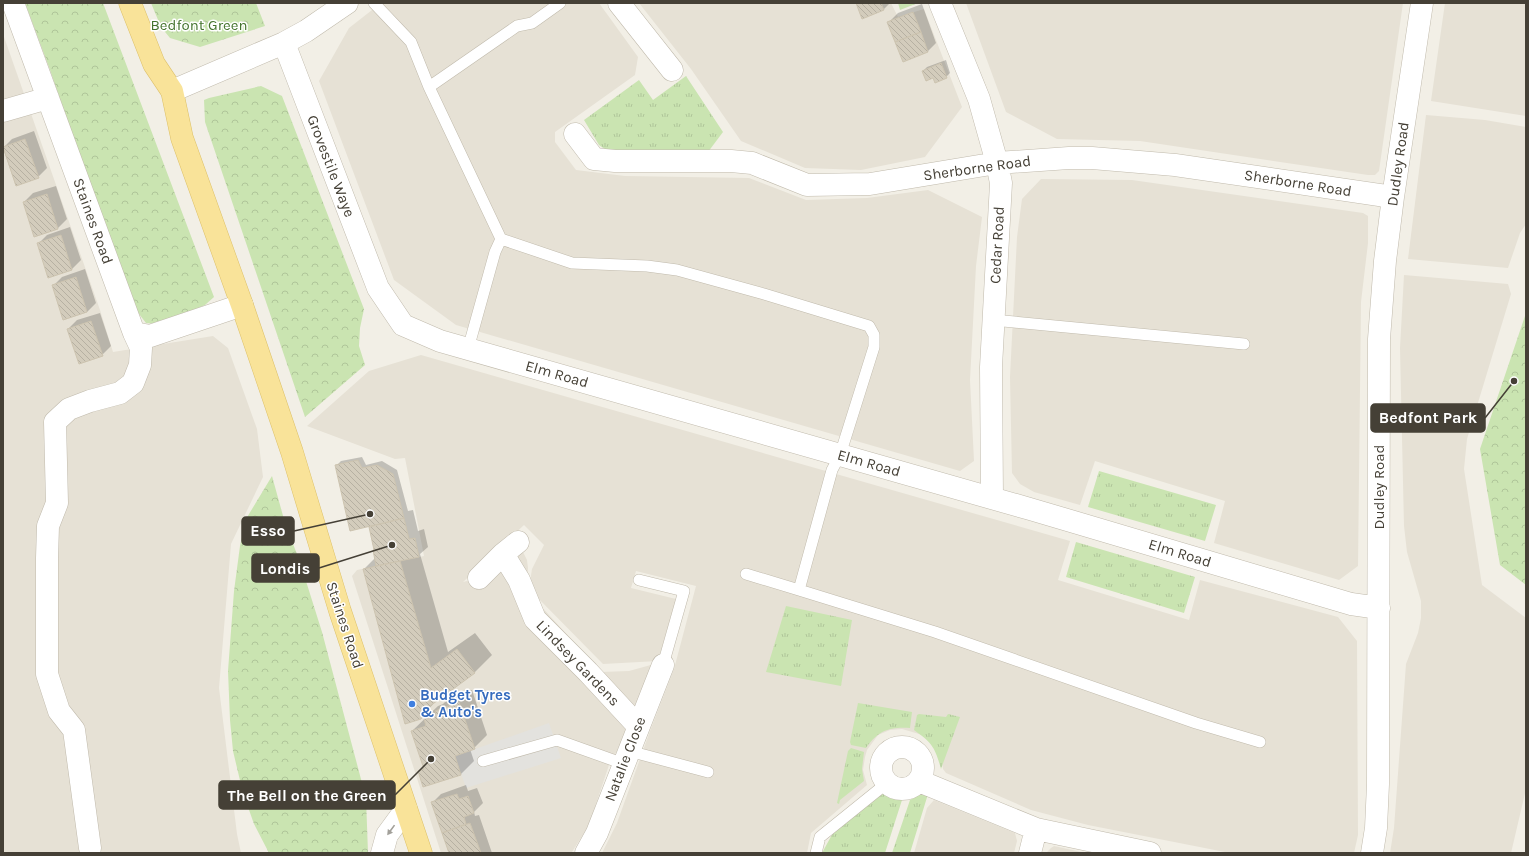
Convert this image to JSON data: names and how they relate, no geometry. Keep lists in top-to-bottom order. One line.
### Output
{"streets":{"main road":["Staines Road"],"street":["Dudley Road","Grovestile Waye","Sherborne Road","Cedar Road","Elm Road","Lindsey Gardens","Natalie Close"]},"crossings":[["Dudley Road","Sherborne Road"],["Dudley Road","Elm Road"],["Grovestile Waye","Elm Road"],["Sherborne Road","Cedar Road"],["Cedar Road","Elm Road"],["Lindsey Gardens","Natalie Close"]],"parks":["Bedfont Green"],"places":["Bedfont Park","Esso","Londis","Budget Tyres & Auto's","The Bell on the Green"]}
